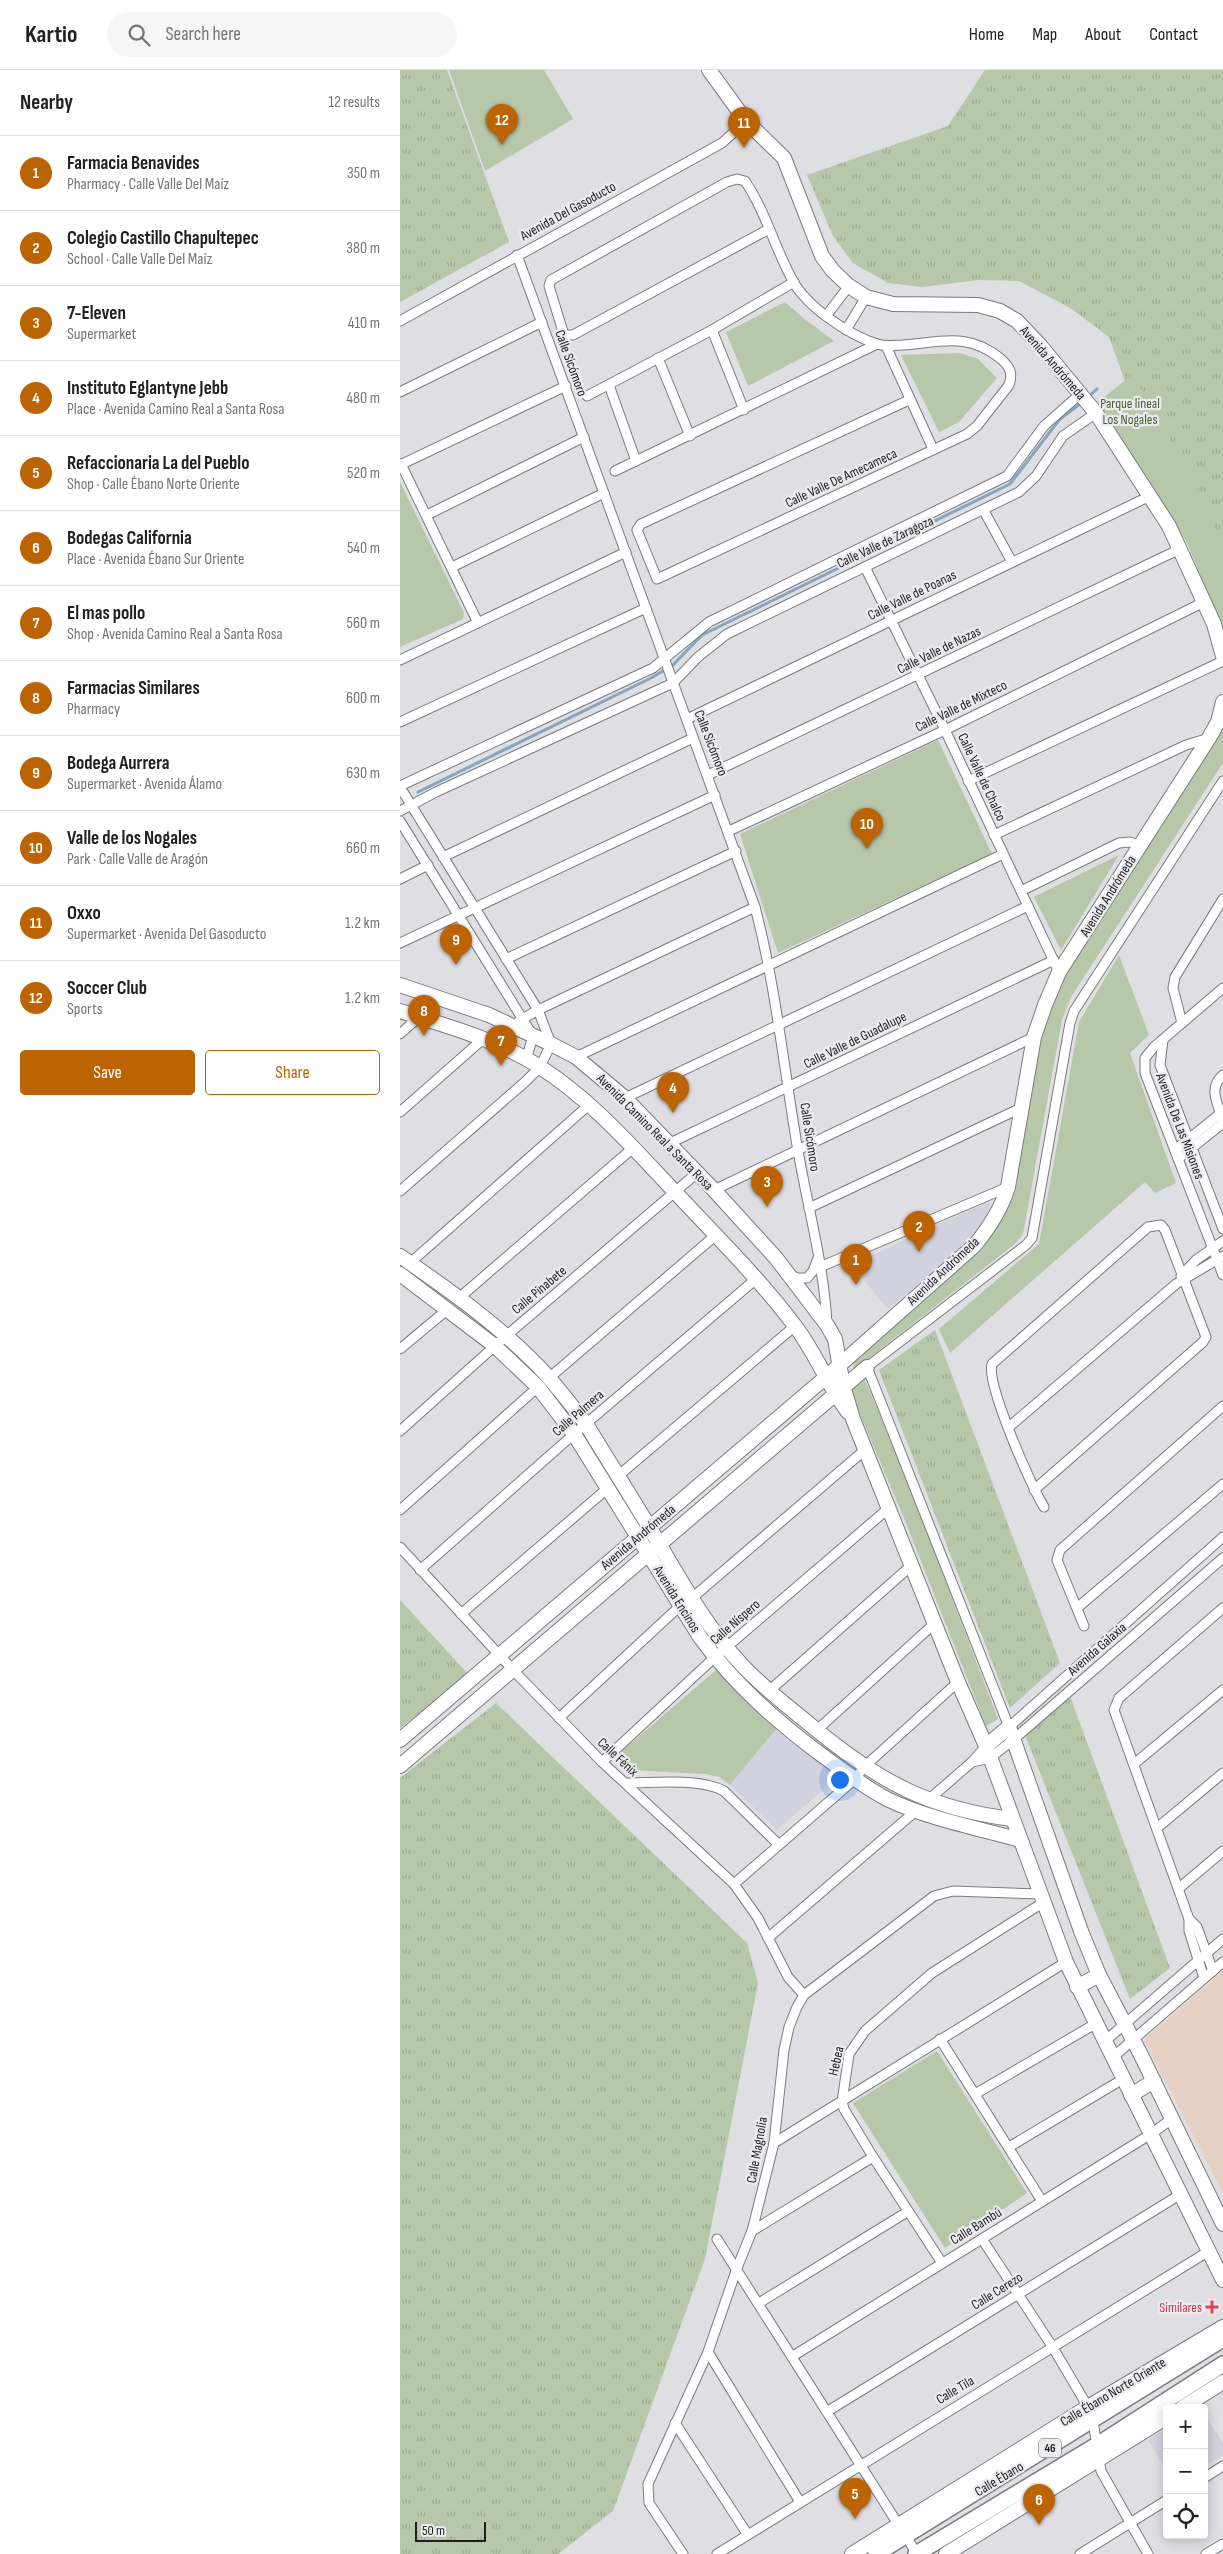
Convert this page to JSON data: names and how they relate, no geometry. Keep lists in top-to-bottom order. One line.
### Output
{"streets":{"main road":["46","Calle Ébano"],"street":["Avenida Del Gasoducto","Calle Sicómoro","Avenida Andrómeda","Calle Valle De Amecameca","Calle Valle de Zaragoza","Calle Valle de Poanas","Calle Valle de Nazas","Calle Valle de Mixteco","Calle Valle de Chalco","Calle Valle de Guadalupe","Avenida De Las Misiones","Avenida Camino Real a Santa Rosa","Calle Pinabete","Calle Palmera","Avenida Encinos","Calle Níspero","Avenida Galaxia","Calle Fénix","Hebea","Calle Magnolia","Calle Bambú","Calle Cerezo","Calle Tila","Calle Ébano Norte Oriente"]},"crossings":[["Avenida Del Gasoducto","Calle Sicómoro"],["Avenida Del Gasoducto","Avenida Andrómeda"],["Calle Sicómoro","Calle Valle de Zaragoza"],["Calle Sicómoro","Calle Valle de Poanas"],["Calle Sicómoro","Calle Valle de Nazas"],["Calle Sicómoro","Calle Valle de Mixteco"],["Calle Sicómoro","Calle Valle de Guadalupe"],["Calle Sicómoro","Avenida Camino Real a Santa Rosa"],["Avenida Andrómeda","Calle Valle de Zaragoza"],["Avenida Andrómeda","Calle Valle de Poanas"],["Avenida Andrómeda","Calle Valle de Nazas"],["Avenida Andrómeda","Calle Valle de Mixteco"],["Avenida Andrómeda","Calle Valle de Chalco"],["Avenida Andrómeda","Calle Valle de Guadalupe"],["Avenida Andrómeda","Avenida Camino Real a Santa Rosa"],["Avenida Andrómeda","Avenida Encinos"],["Avenida Andrómeda","Calle Fénix"],["Calle Valle de Zaragoza","Calle Valle de Chalco"],["Calle Valle de Poanas","Calle Valle de Chalco"],["Calle Valle de Nazas","Calle Valle de Chalco"],["Calle Valle de Mixteco","Calle Valle de Chalco"],["Calle Valle de Chalco","Calle Valle de Guadalupe"],["Calle Valle de Guadalupe","Avenida Camino Real a Santa Rosa"],["Avenida Camino Real a Santa Rosa","Calle Pinabete"],["Avenida Camino Real a Santa Rosa","Calle Palmera"],["Calle Pinabete","Avenida Encinos"],["Calle Palmera","Avenida Encinos"],["Calle Palmera","Calle Fénix"],["Avenida Encinos","Calle Níspero"],["Avenida Encinos","Avenida Galaxia"],["Calle Níspero","Calle Fénix"],["Avenida Galaxia","Calle Fénix"],["Calle Fénix","Calle Magnolia"],["Hebea","Calle Magnolia"],["Calle Ébano Norte Oriente","Calle Ébano"]],"parks":["Parque lineal Los Nogales"],"places":{"health":["Similares"]},"scale_bar":"50 m","page":{"header":"Kartio","search":"Search here","nav":["Home","Map","About","Contact"],"heading":["Nearby","12 results"],"pins":["12","11","10","9","8","7","4","3","2","1","5","6"],"list":[{"mark":"1","name":"Farmacia Benavides","note":"Pharmacy · Calle Valle Del Maíz","value":"350 m"},{"mark":"2","name":"Colegio Castillo Chapultepec","note":"School · Calle Valle Del Maíz","value":"380 m"},{"mark":"3","name":"7-Eleven","note":"Supermarket","value":"410 m"},{"mark":"4","name":"Instituto Eglantyne Jebb","note":"Place · Avenida Camino Real a Santa Rosa","value":"480 m"},{"mark":"5","name":"Refaccionaria La del Pueblo","note":"Shop · Calle Ébano Norte Oriente","value":"520 m"},{"mark":"6","name":"Bodegas California","note":"Place · Avenida Ébano Sur Oriente","value":"540 m"},{"mark":"7","name":"El mas pollo","note":"Shop · Avenida Camino Real a Santa Rosa","value":"560 m"},{"mark":"8","name":"Farmacias Similares","note":"Pharmacy","value":"600 m"},{"mark":"9","name":"Bodega Aurrera","note":"Supermarket · Avenida Álamo","value":"630 m"},{"mark":"10","name":"Valle de los Nogales","note":"Park · Calle Valle de Aragón","value":"660 m"},{"mark":"11","name":"Oxxo","note":"Supermarket · Avenida Del Gasoducto","value":"1.2 km"},{"mark":"12","name":"Soccer Club","note":"Sports","value":"1.2 km"}],"buttons":["Save","Share"],"map_buttons":["+","−"],"scale":"50 m"}}
